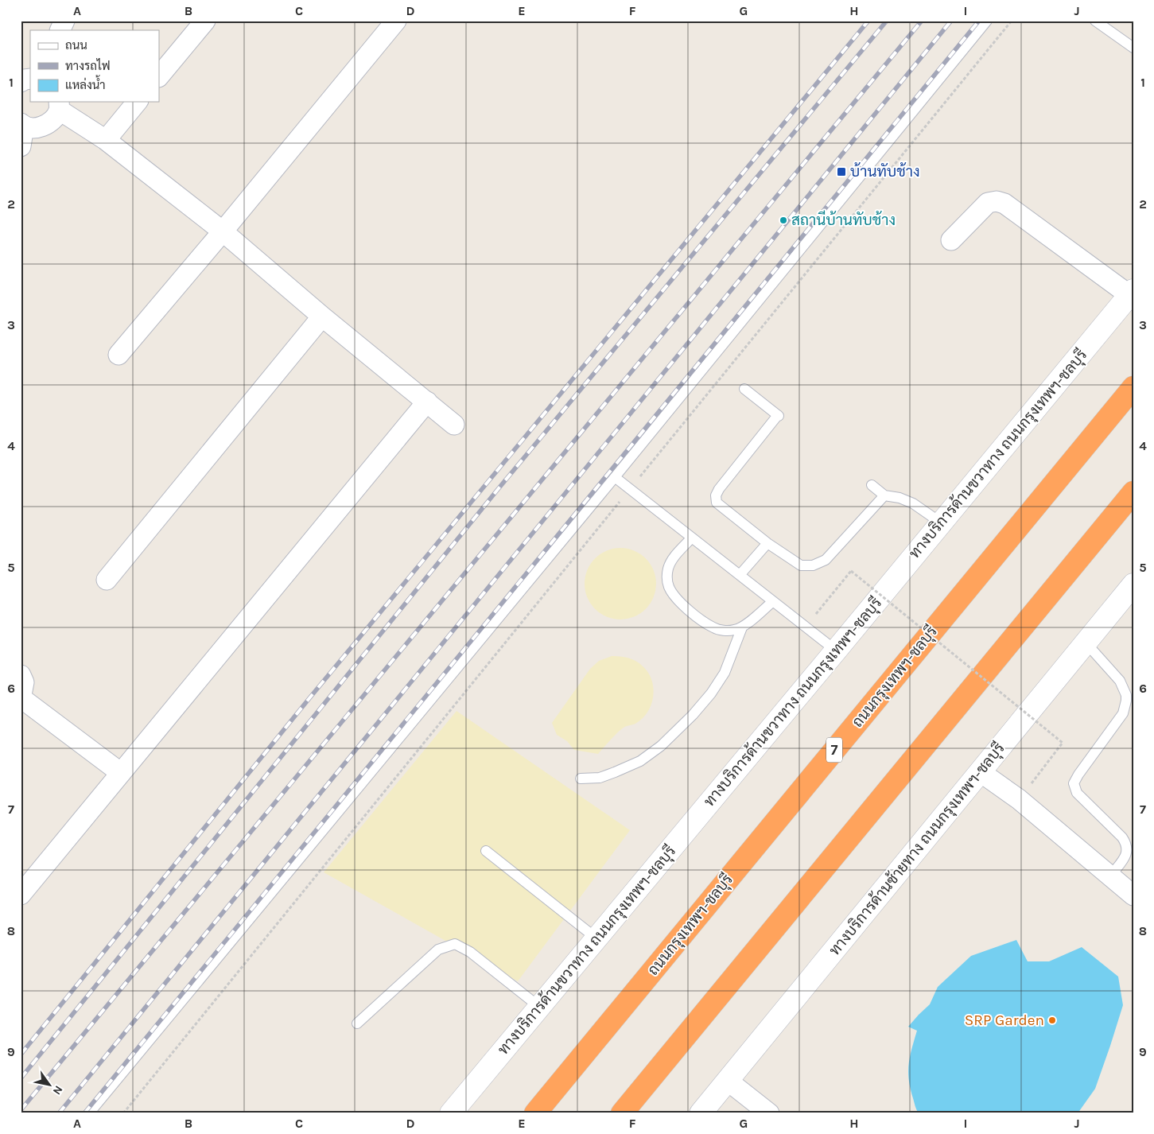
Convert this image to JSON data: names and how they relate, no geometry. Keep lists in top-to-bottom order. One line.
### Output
{"streets":{"highway":["ถนนกรุงเทพฯ-ชลบุรี","7"],"main road":["ทางบริการด้านขวาทาง ถนนกรุงเทพฯ-ชลบุรี","ทางบริการด้านซ้ายทาง ถนนกรุงเทพฯ-ชลบุรี"]},"places":{"transit":["บ้านทับช้าง"],"other":["สถานีบ้านทับช้าง","SRP Garden"]},"legend":["ถนน","ทางรถไฟ","แหล่งน้ำ"],"north":"bottom right","grid":{"columns":["A","B","C","D","E","F","G","H","I","J"],"rows":["1","2","3","4","5","6","7","8","9"]}}
